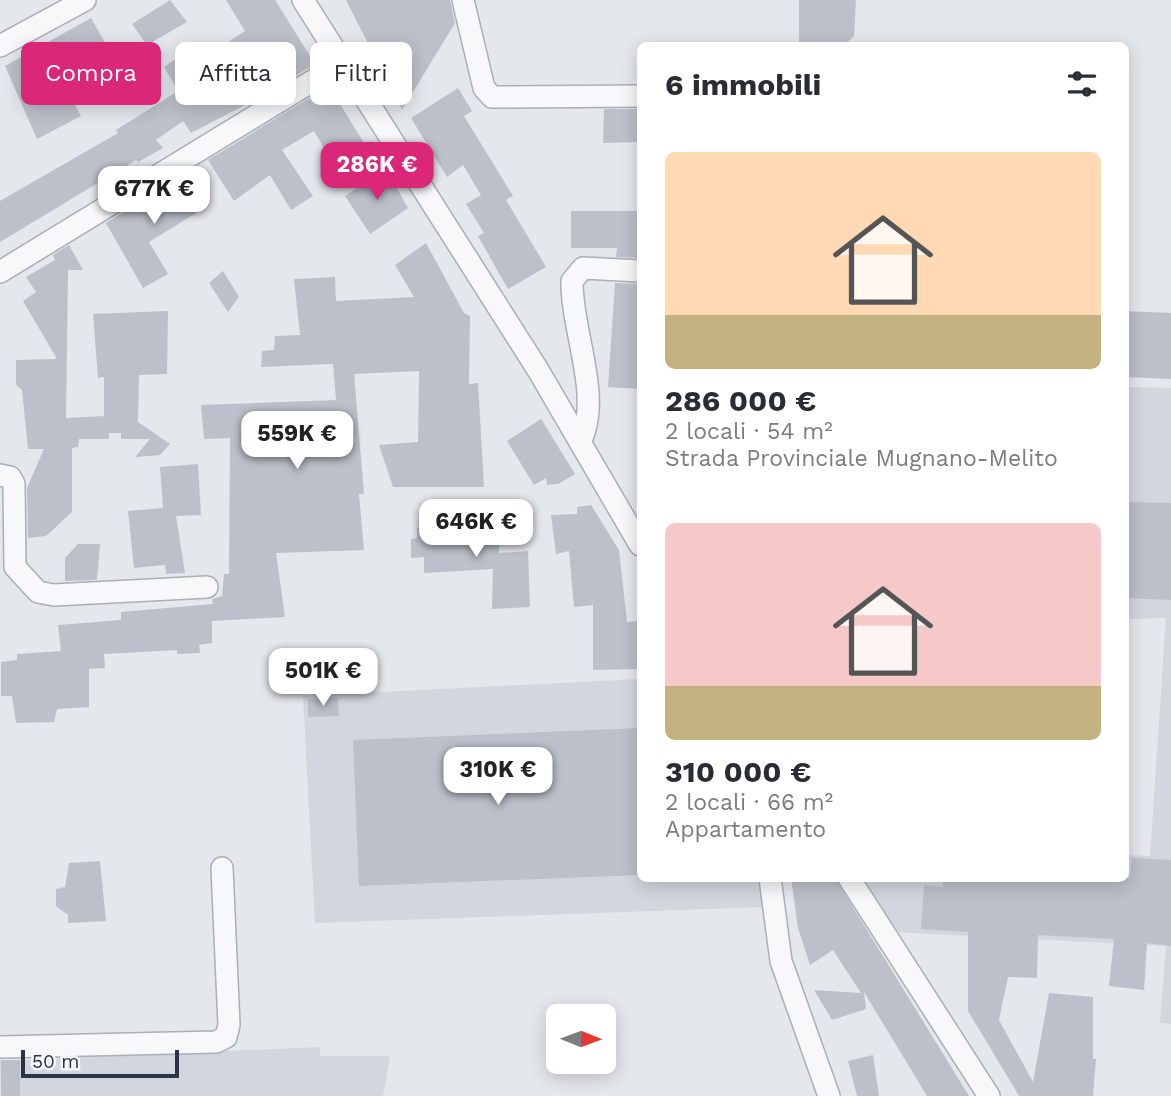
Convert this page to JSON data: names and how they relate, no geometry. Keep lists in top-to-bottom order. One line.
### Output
{"scale_bar":"50 m","north":"right","page":{"chip":["Compra","Affitta","Filtri"],"heading":"6 immobili","list":[{"name":"286 000 €","note":"2 locali · 54 m² · Strada Provinciale Mugnano-Melito"},{"name":"310 000 €","note":"2 locali · 66 m² · Appartamento"}],"price":["286K €","677K €","559K €","646K €","501K €","310K €"],"scale":"50 m"}}
